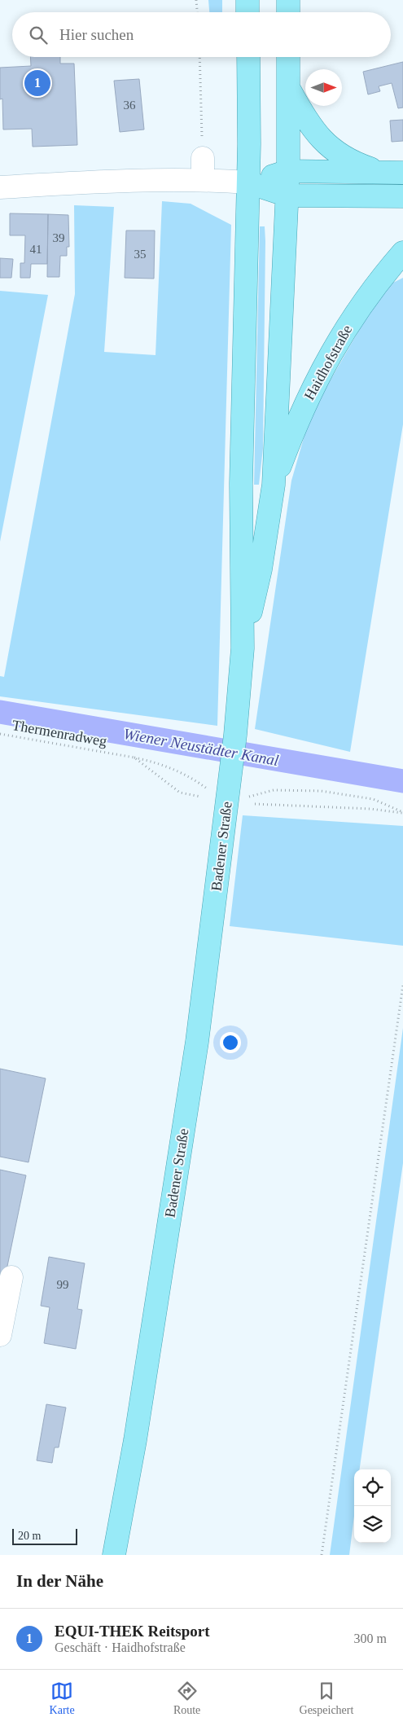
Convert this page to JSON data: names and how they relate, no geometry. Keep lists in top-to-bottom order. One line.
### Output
{"streets":{"main road":["Haidhofstraße","Badener Straße"],"path":["Thermenradweg"]},"water":["Wiener Neustädter Kanal"],"house_numbers":["36","39","41","35","99"],"scale_bar":"20 m","north":"right","page":{"search":"Hier suchen","pins":"1","scale":"20 m","heading":"In der Nähe","list":[{"mark":"1","name":"EQUI-THEK Reitsport","note":"Geschäft · Haidhofstraße","value":"300 m"}],"nav":["Karte","Route","Gespeichert"]}}
